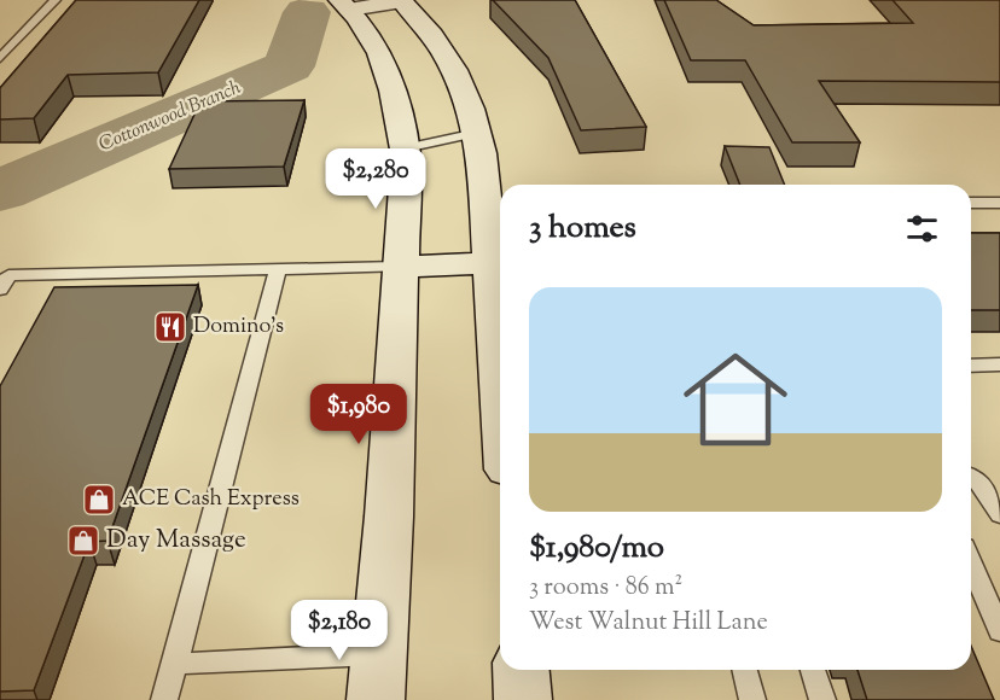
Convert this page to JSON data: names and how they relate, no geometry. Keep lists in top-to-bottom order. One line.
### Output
{"water":["Cottonwood Branch"],"places":{"restaurant":["Domino's"],"shop":["ACE Cash Express","Day Massage"]},"page":{"price":["$2,280","$1,980","$2,180"],"heading":"3 homes","list":[{"name":"$1,980/mo","note":"3 rooms · 86 m² · West Walnut Hill Lane"}]}}
